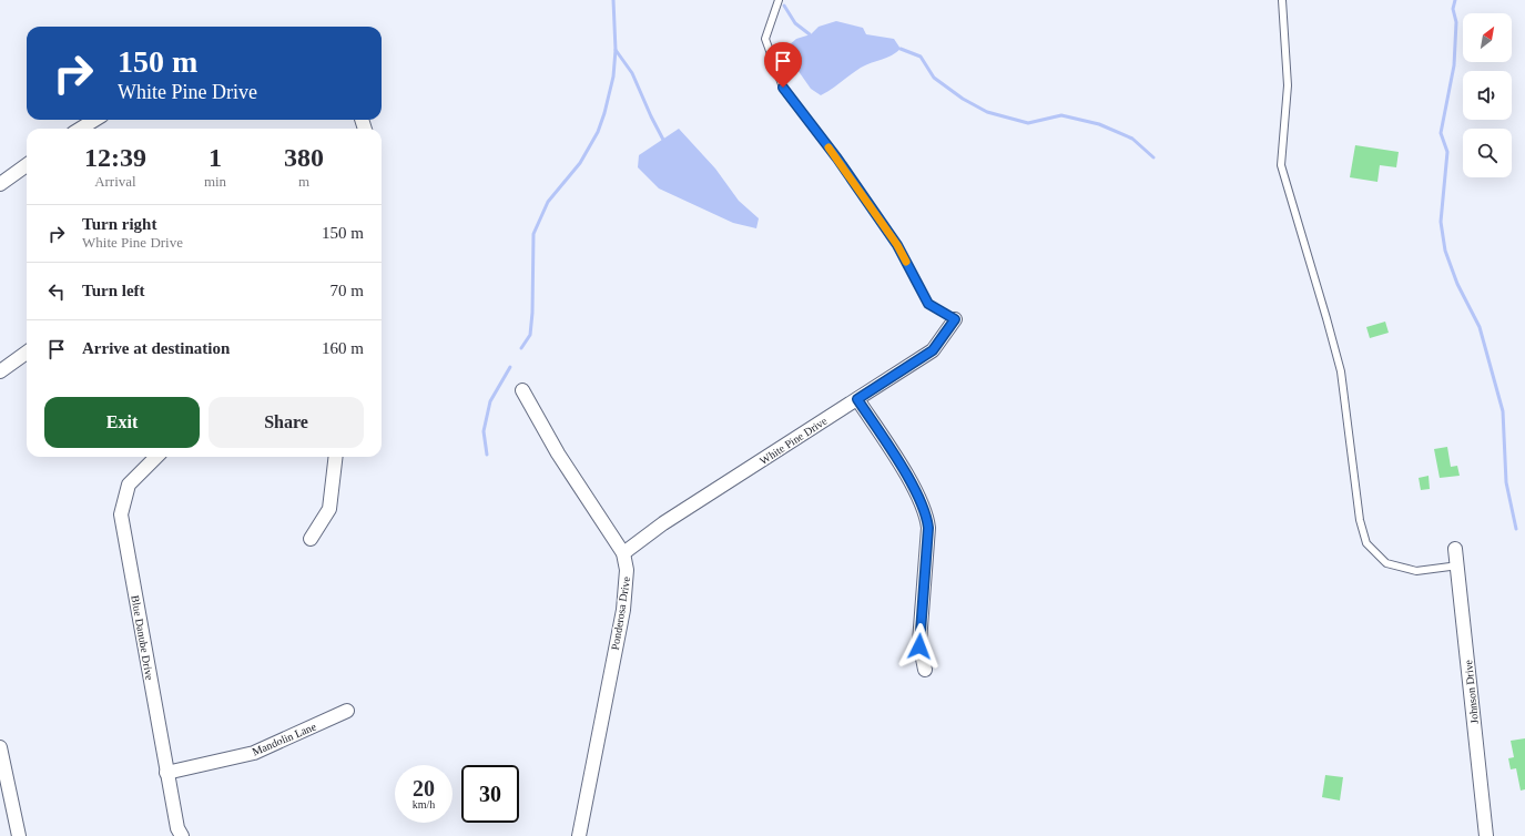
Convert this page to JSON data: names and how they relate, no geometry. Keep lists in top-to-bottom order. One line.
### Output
{"streets":{"street":["White Pine Drive","Ponderosa Drive","Blue Danube Drive","Johnson Drive","Mandolin Lane"]},"crossings":[["White Pine Drive","Ponderosa Drive"],["Blue Danube Drive","Mandolin Lane"]],"north":"top right","page":{"turn":["150 m","White Pine Drive"],"eta":["12:39","Arrival","1","min","380","m"],"list":[{"name":"Turn right","note":"White Pine Drive","value":"150 m"},{"name":"Turn left","value":"70 m"},{"name":"Arrive at destination","value":"160 m"}],"buttons":["Exit","Share"],"speed":"20 km/h","limit":"30"}}
